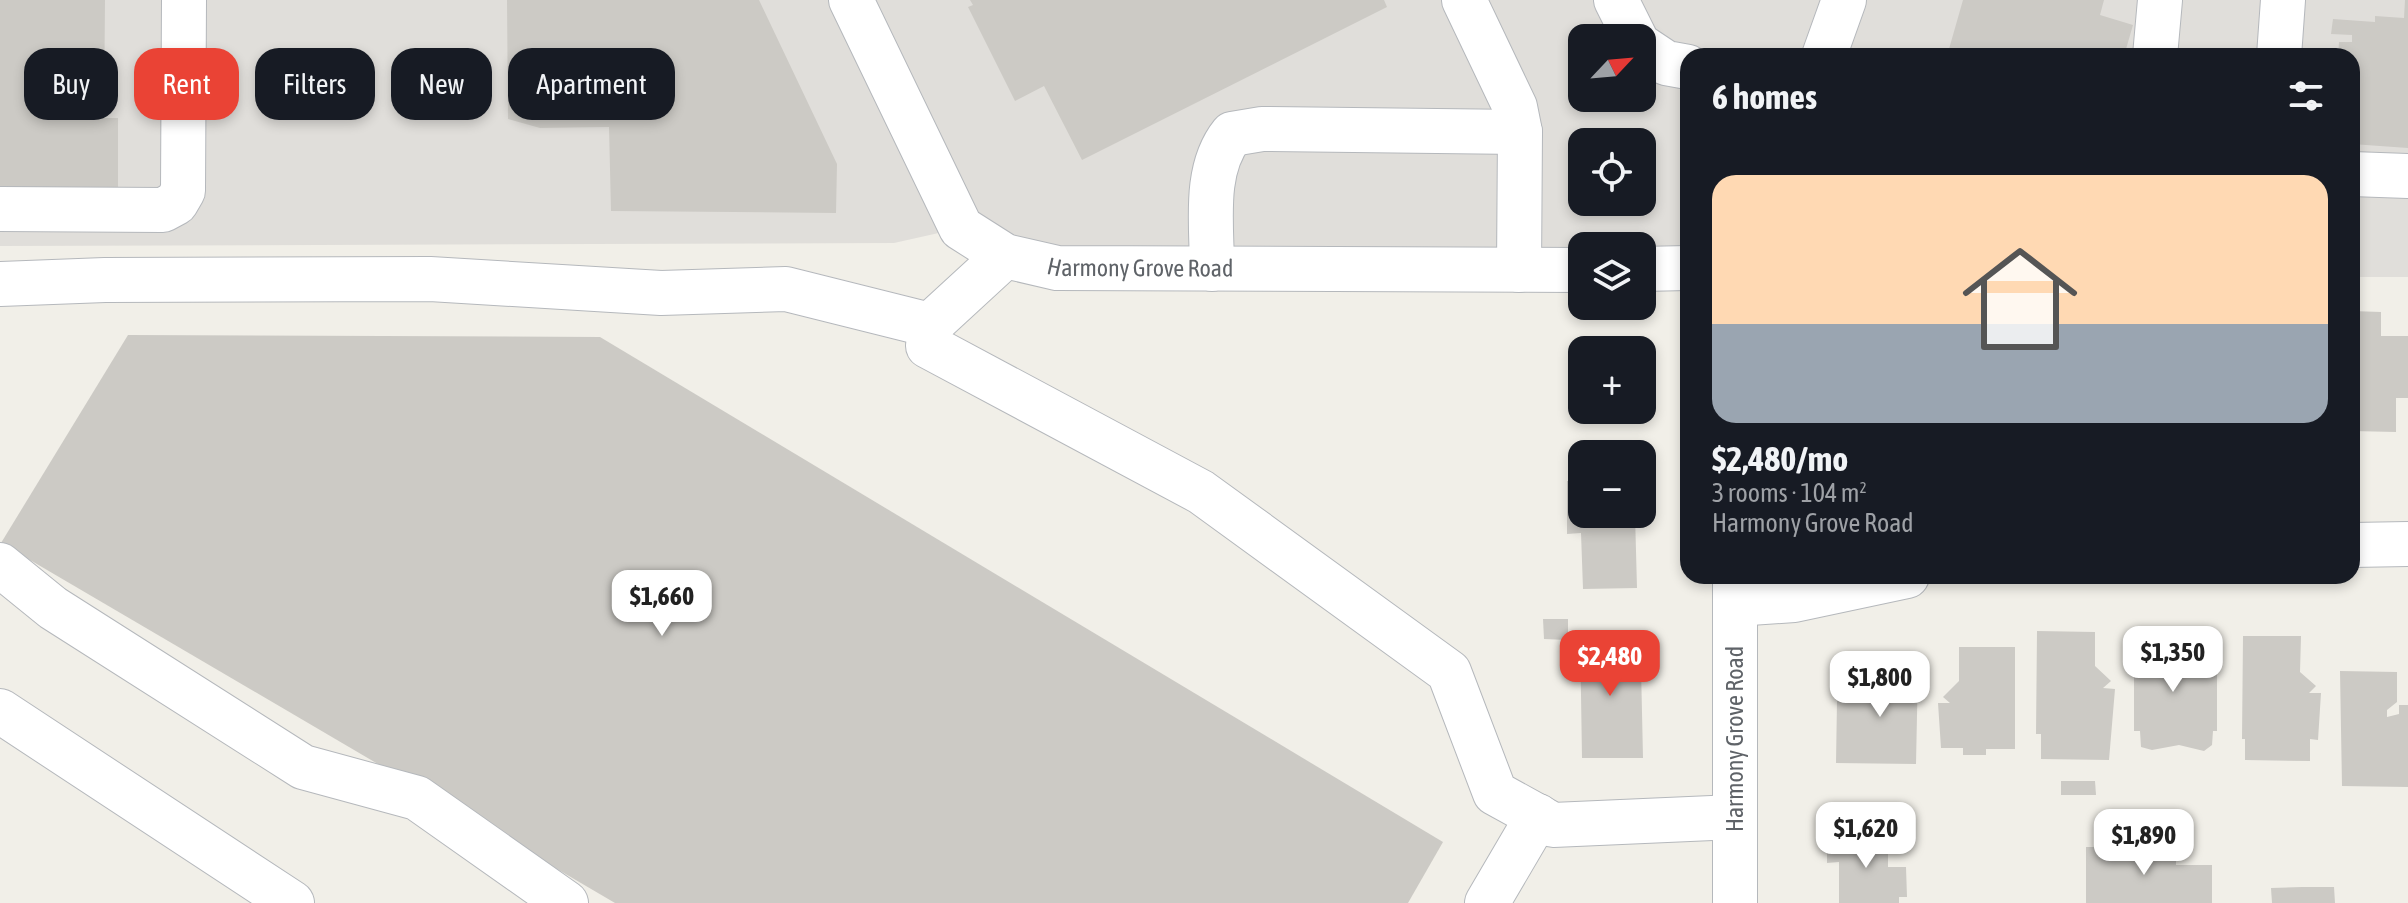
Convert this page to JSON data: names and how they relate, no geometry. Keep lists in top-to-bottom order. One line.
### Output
{"streets":{"street":["Harmony Grove Road"]},"north":"top right","page":{"map_buttons":["+","−"],"chip":["Buy","Rent","Filters","New","Apartment"],"heading":"6 homes","list":[{"name":"$2,480/mo","note":"3 rooms · 104 m² · Harmony Grove Road"}],"price":["$1,660","$1,350","$2,480","$1,800","$1,620","$1,890"]}}
